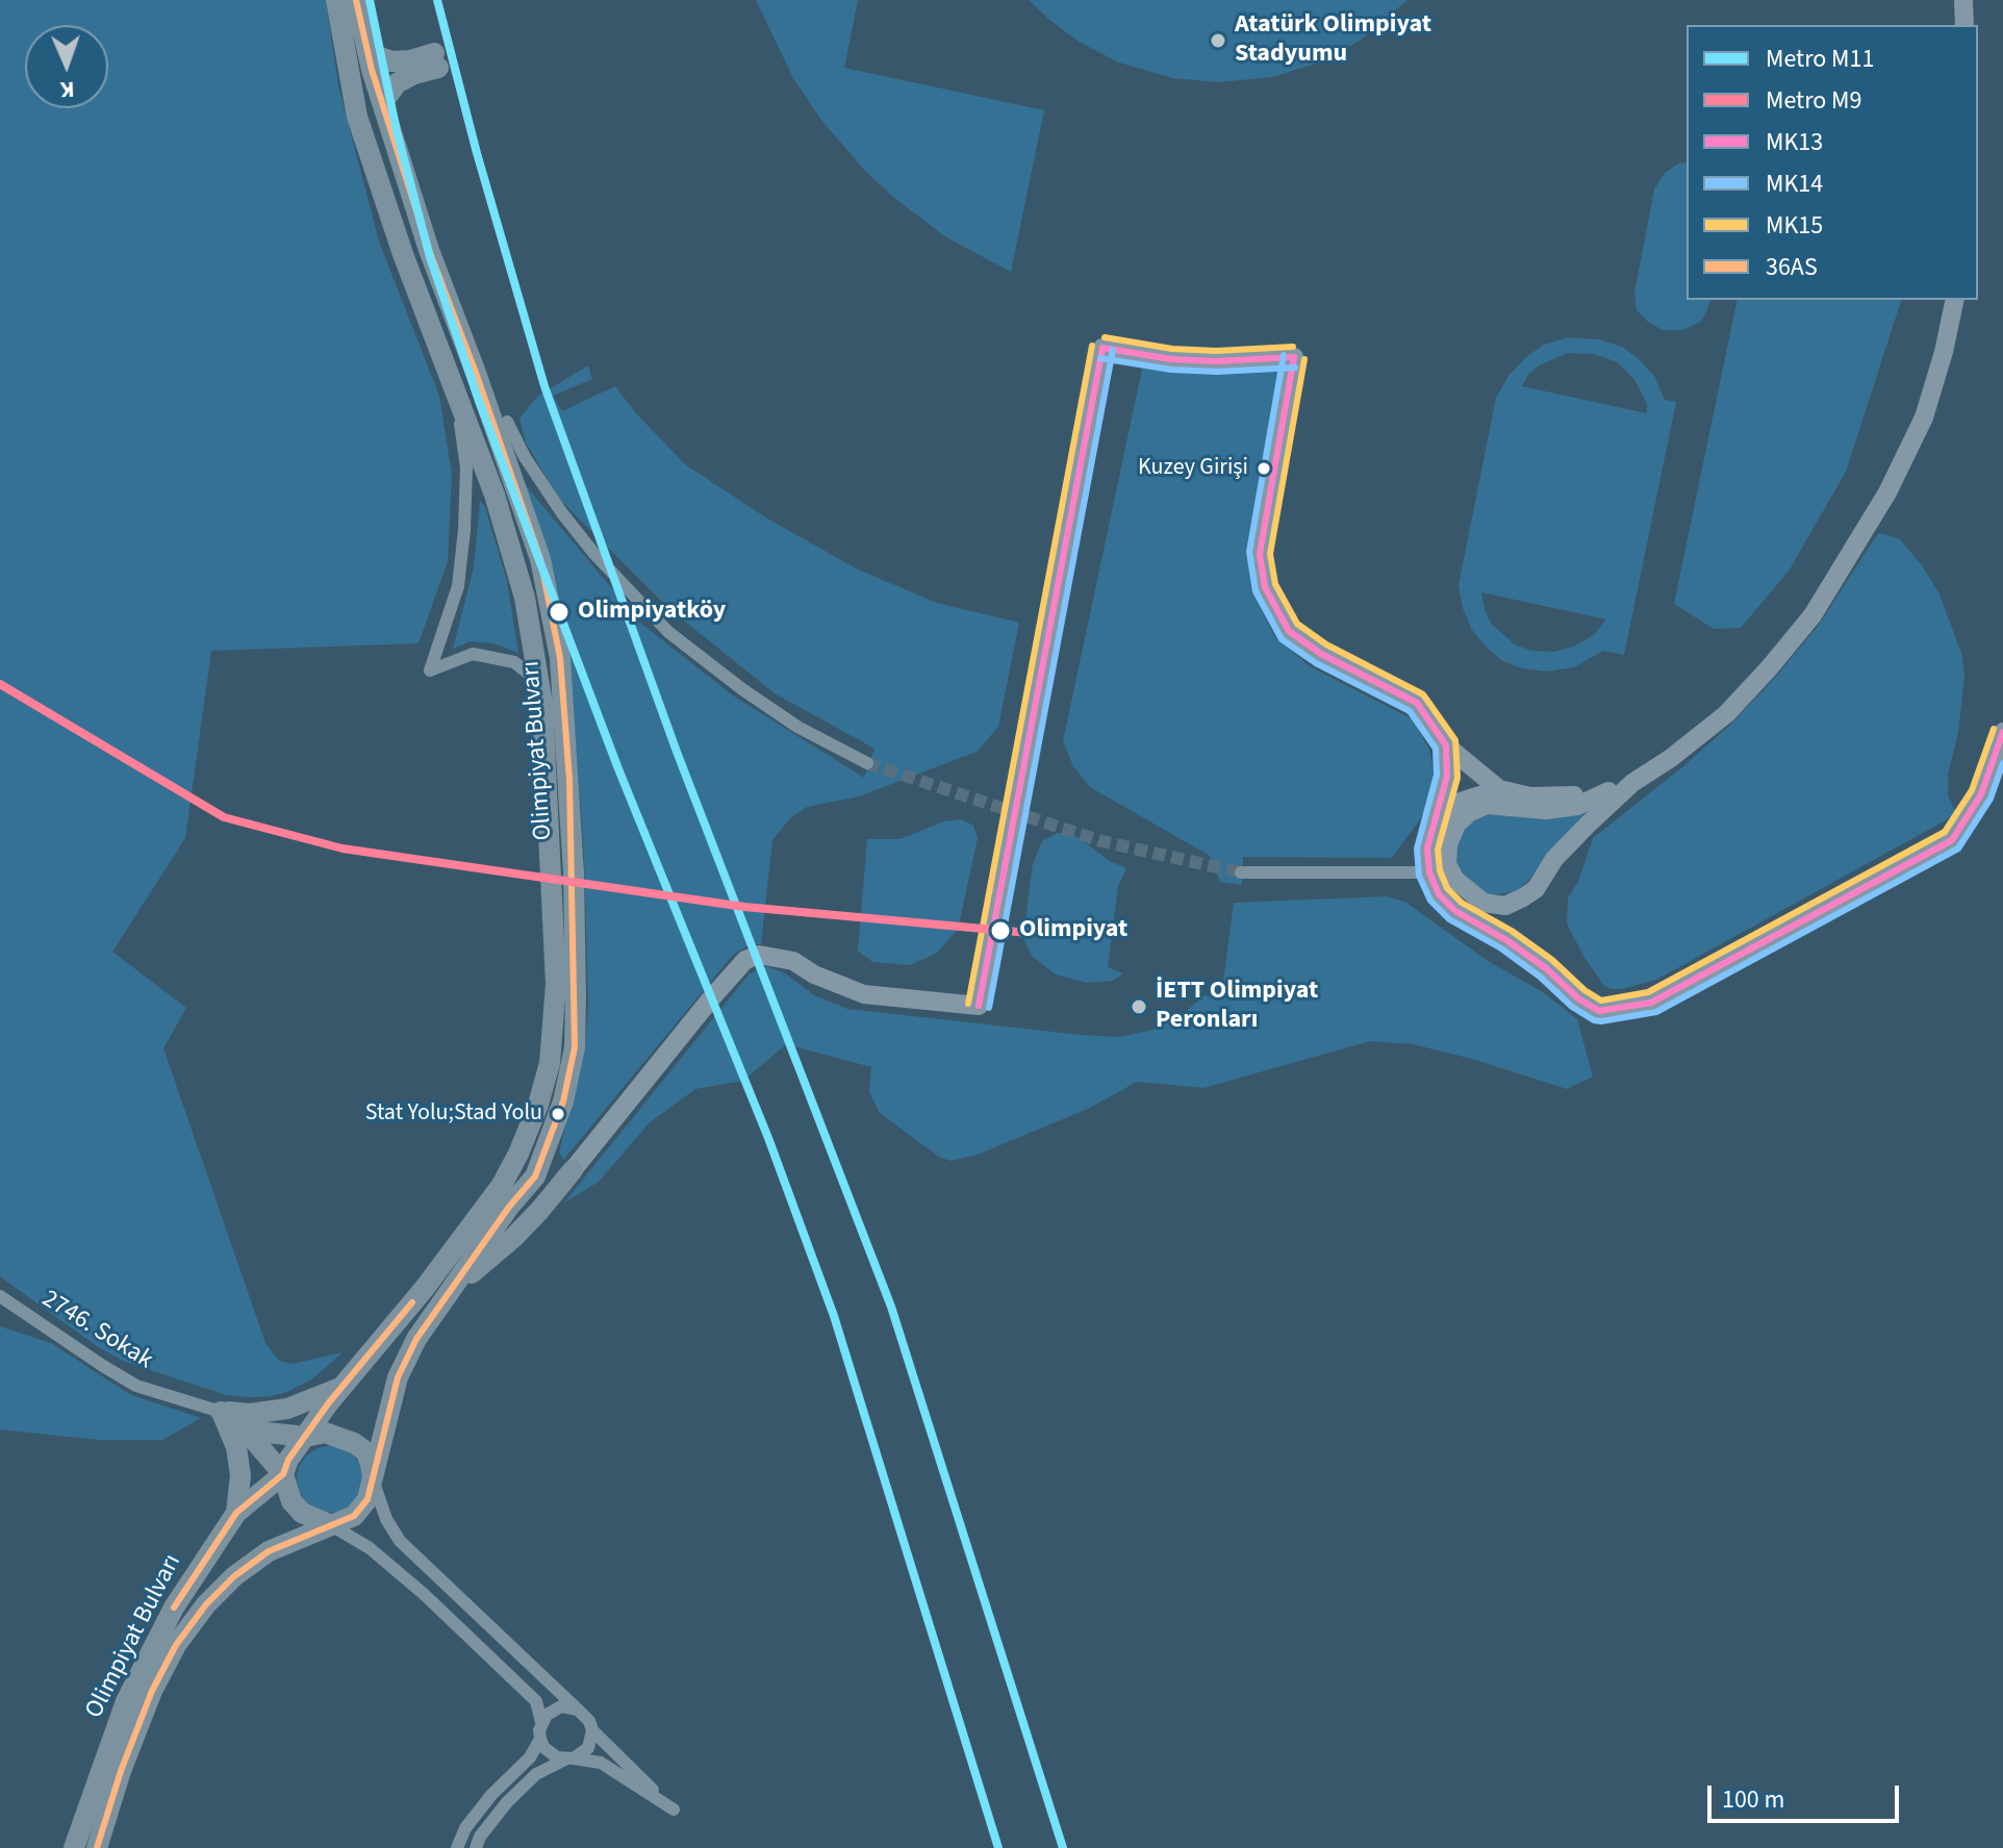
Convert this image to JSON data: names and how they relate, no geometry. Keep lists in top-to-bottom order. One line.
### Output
{"streets":{"main road":["Olimpiyat Bulvarı"],"street":["2746. Sokak"]},"places":["Atatürk Olimpiyat Stadyumu","Kuzey Girişi","Olimpiyatköy","Olimpiyat","İETT Olimpiyat Peronları","Stat Yolu;Stad Yolu"],"lines":["metro line M11","transit line 36AS","transit line MK15","transit line MK13","transit line MK14","metro line M9"],"legend":["Metro M11","Metro M9","MK13","MK14","MK15","36AS"],"scale_bar":"100 m","north":"bottom"}
